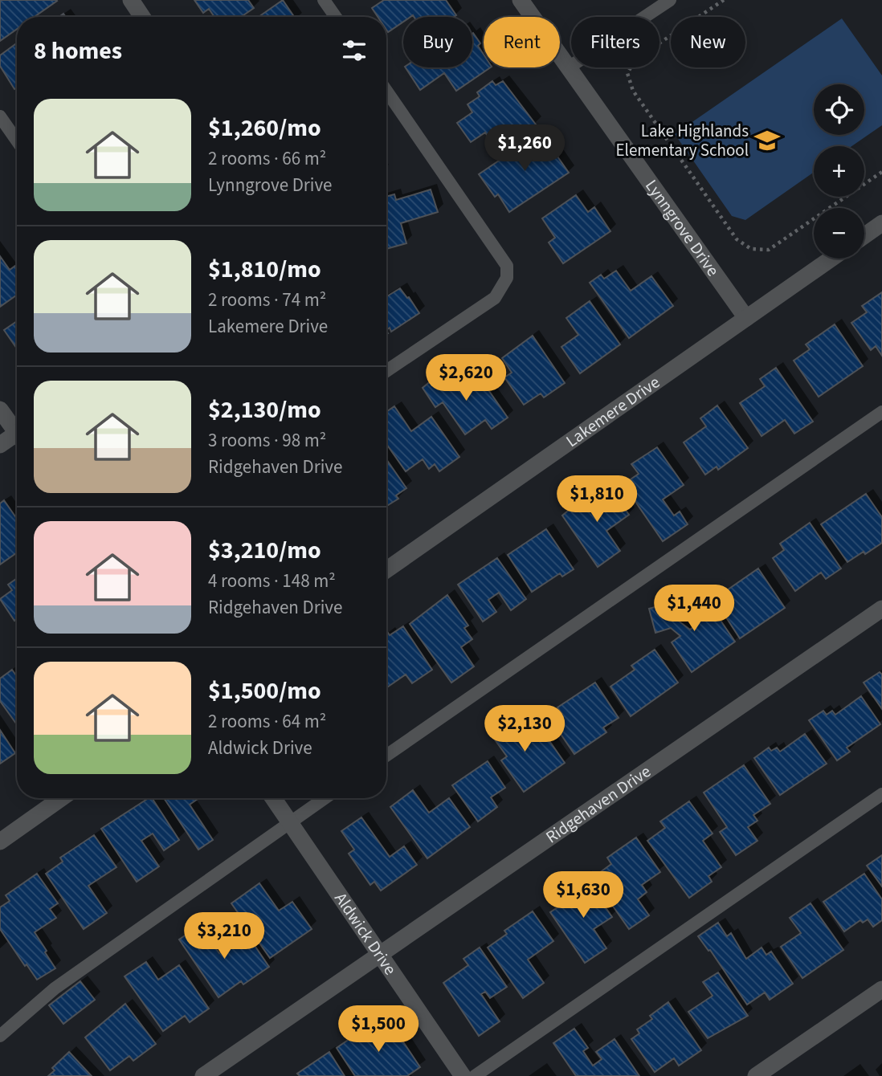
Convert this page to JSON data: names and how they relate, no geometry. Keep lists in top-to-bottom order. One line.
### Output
{"streets":{"street":["Lynngrove Drive","Lakemere Drive","Ridgehaven Drive","Aldwick Drive"]},"crossings":[["Lynngrove Drive","Lakemere Drive"],["Ridgehaven Drive","Aldwick Drive"]],"places":{"school or university":["Lake Highlands Elementary School"]},"page":{"chip":["Buy","Rent","Filters","New"],"heading":"8 homes","map_buttons":["+","−"],"list":[{"name":"$1,260/mo","note":"2 rooms · 66 m² · Lynngrove Drive"},{"name":"$1,810/mo","note":"2 rooms · 74 m² · Lakemere Drive"},{"name":"$2,130/mo","note":"3 rooms · 98 m² · Ridgehaven Drive"},{"name":"$3,210/mo","note":"4 rooms · 148 m² · Ridgehaven Drive"},{"name":"$1,500/mo","note":"2 rooms · 64 m² · Aldwick Drive"}],"price":["$1,260","$2,620","$1,810","$1,440","$2,130","$1,630","$3,210","$1,500"]}}
